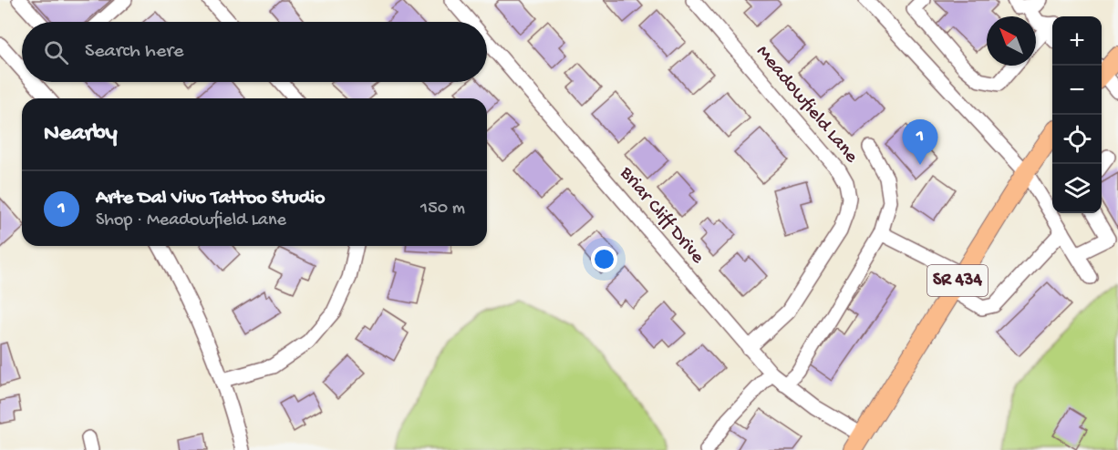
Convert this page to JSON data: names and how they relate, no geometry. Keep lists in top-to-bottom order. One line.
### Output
{"streets":{"main road":["SR 434"],"street":["Meadowfield Lane","Briar Cliff Drive"]},"crossings":[["Meadowfield Lane","Briar Cliff Drive"],["Briar Cliff Drive","SR 434"]],"north":"top left","page":{"map_buttons":["+","−"],"search":"Search here","heading":"Nearby","pins":"1","list":[{"mark":"1","name":"Arte Dal Vivo Tattoo Studio","note":"Shop · Meadowfield Lane","value":"150 m"}]}}
